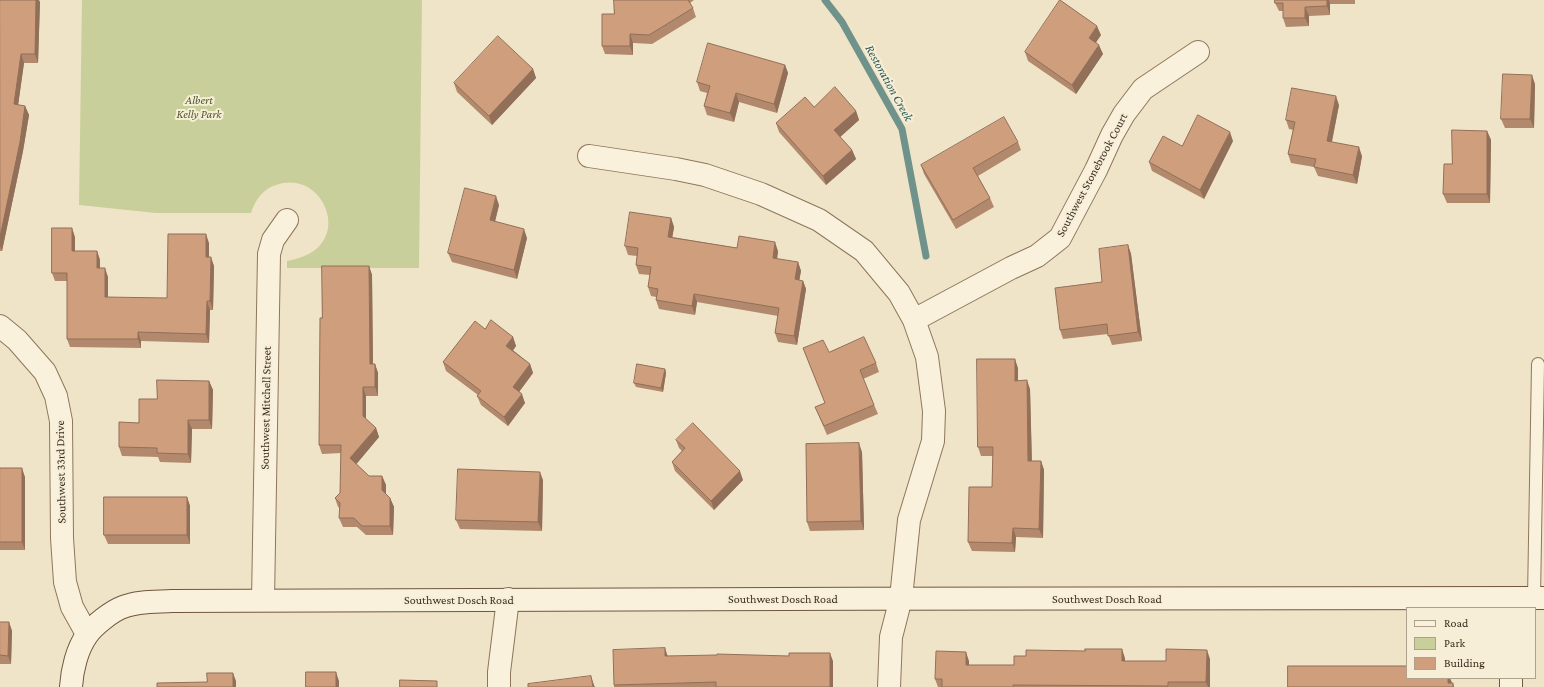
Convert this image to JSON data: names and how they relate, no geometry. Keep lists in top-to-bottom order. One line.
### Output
{"streets":{"street":["Southwest Stonebrook Court","Southwest Mitchell Street","Southwest 33rd Drive","Southwest Dosch Road"]},"crossings":[["Southwest Mitchell Street","Southwest Dosch Road"],["Southwest 33rd Drive","Southwest Dosch Road"]],"water":["Restoration Creek"],"parks":["Albert Kelly Park"],"legend":["Road","Park","Building"]}
